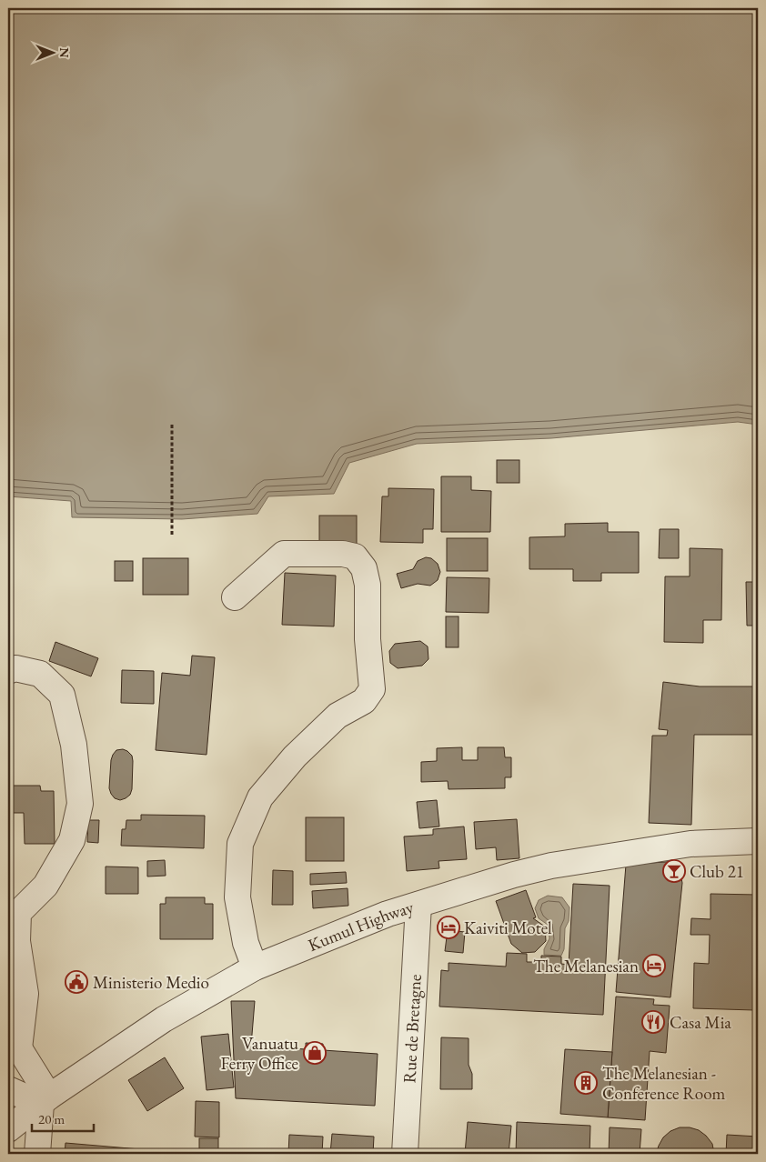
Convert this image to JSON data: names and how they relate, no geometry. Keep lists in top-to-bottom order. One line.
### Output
{"streets":{"street":["Kumul Highway","Rue de Bretagne"]},"crossings":[["Kumul Highway","Rue de Bretagne"]],"places":{"bar":["Club 21"],"hotel":["Kaiviti Motel","The Melanesian"],"public building":["Ministerio Medio"],"restaurant":["Casa Mia"],"shop":["Vanuatu Ferry Office"],"building":["The Melanesian - Conference Room"]},"scale_bar":"20 m","north":"right"}
